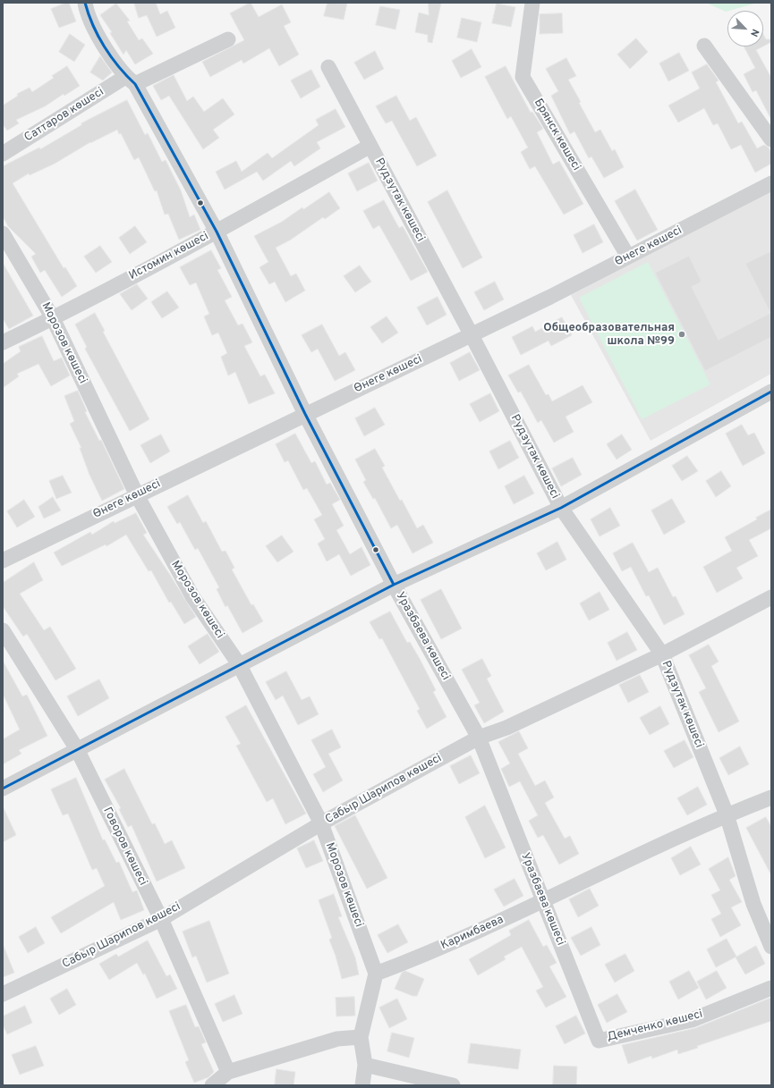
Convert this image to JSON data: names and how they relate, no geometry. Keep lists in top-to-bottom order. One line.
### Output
{"streets":{"street":["Саттаров көшесі","Брянск көшесі","Рудзутак көшесі","Өнеге көшесі","Истомин көшесі","Морозов көшесі","Уразбаева көшесі","Сабыр Шарипов көшесі","Говоров көшесі","Каримбаева","Демченко көшесі"]},"crossings":[["Саттаров көшесі","Уразбаева көшесі"],["Брянск көшесі","Өнеге көшесі"],["Рудзутак көшесі","Өнеге көшесі"],["Рудзутак көшесі","Истомин көшесі"],["Рудзутак көшесі","Сабыр Шарипов көшесі"],["Рудзутак көшесі","Каримбаева"],["Өнеге көшесі","Морозов көшесі"],["Өнеге көшесі","Уразбаева көшесі"],["Истомин көшесі","Морозов көшесі"],["Истомин көшесі","Уразбаева көшесі"],["Морозов көшесі","Сабыр Шарипов көшесі"],["Морозов көшесі","Каримбаева"],["Уразбаева көшесі","Сабыр Шарипов көшесі"],["Уразбаева көшесі","Каримбаева"],["Уразбаева көшесі","Демченко көшесі"],["Сабыр Шарипов көшесі","Говоров көшесі"]],"places":["Общеобразовательная школа №99"],"north":"bottom right"}
